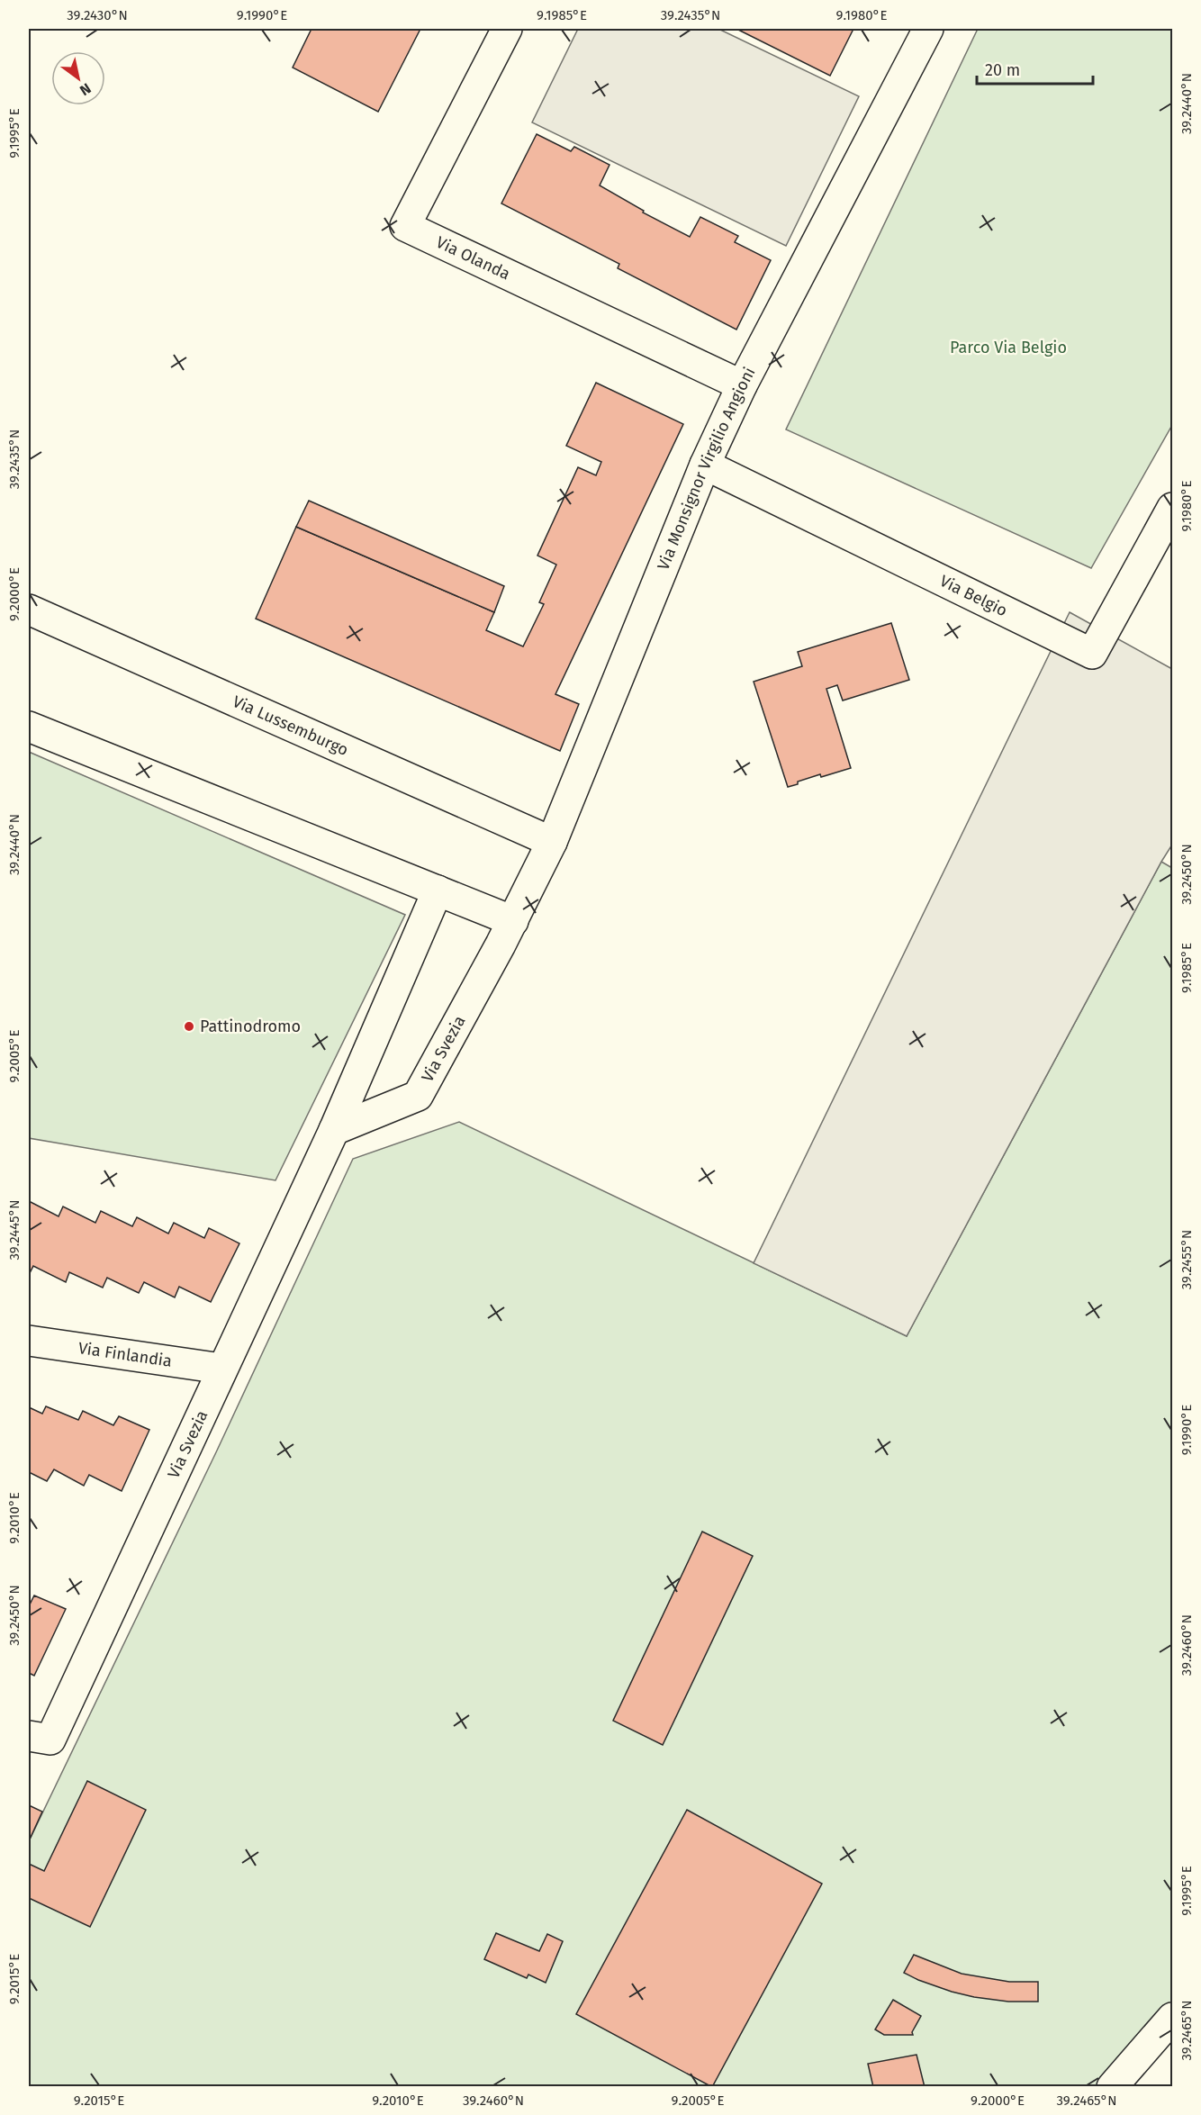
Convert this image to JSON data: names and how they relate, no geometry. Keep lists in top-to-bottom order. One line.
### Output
{"streets":{"street":["Via Olanda","Via Monsignor Virgilio Angioni","Via Belgio","Via Lussemburgo","Via Svezia","Via Finlandia"]},"crossings":[["Via Olanda","Via Monsignor Virgilio Angioni"],["Via Monsignor Virgilio Angioni","Via Belgio"],["Via Monsignor Virgilio Angioni","Via Lussemburgo"],["Via Monsignor Virgilio Angioni","Via Svezia"],["Via Svezia","Via Finlandia"]],"parks":["Parco Via Belgio"],"places":["Pattinodromo"],"scale_bar":"20 m","north":"bottom right","coordinates":["39.2430°N","9.1990°E","9.1985°E","39.2435°N","9.1980°E","39.2440°N","9.1995°E","9.2000°E","39.2450°N","9.2005°E","39.2445°N","39.2455°N","9.2010°E","39.2460°N","9.2015°E","39.2465°N"]}
